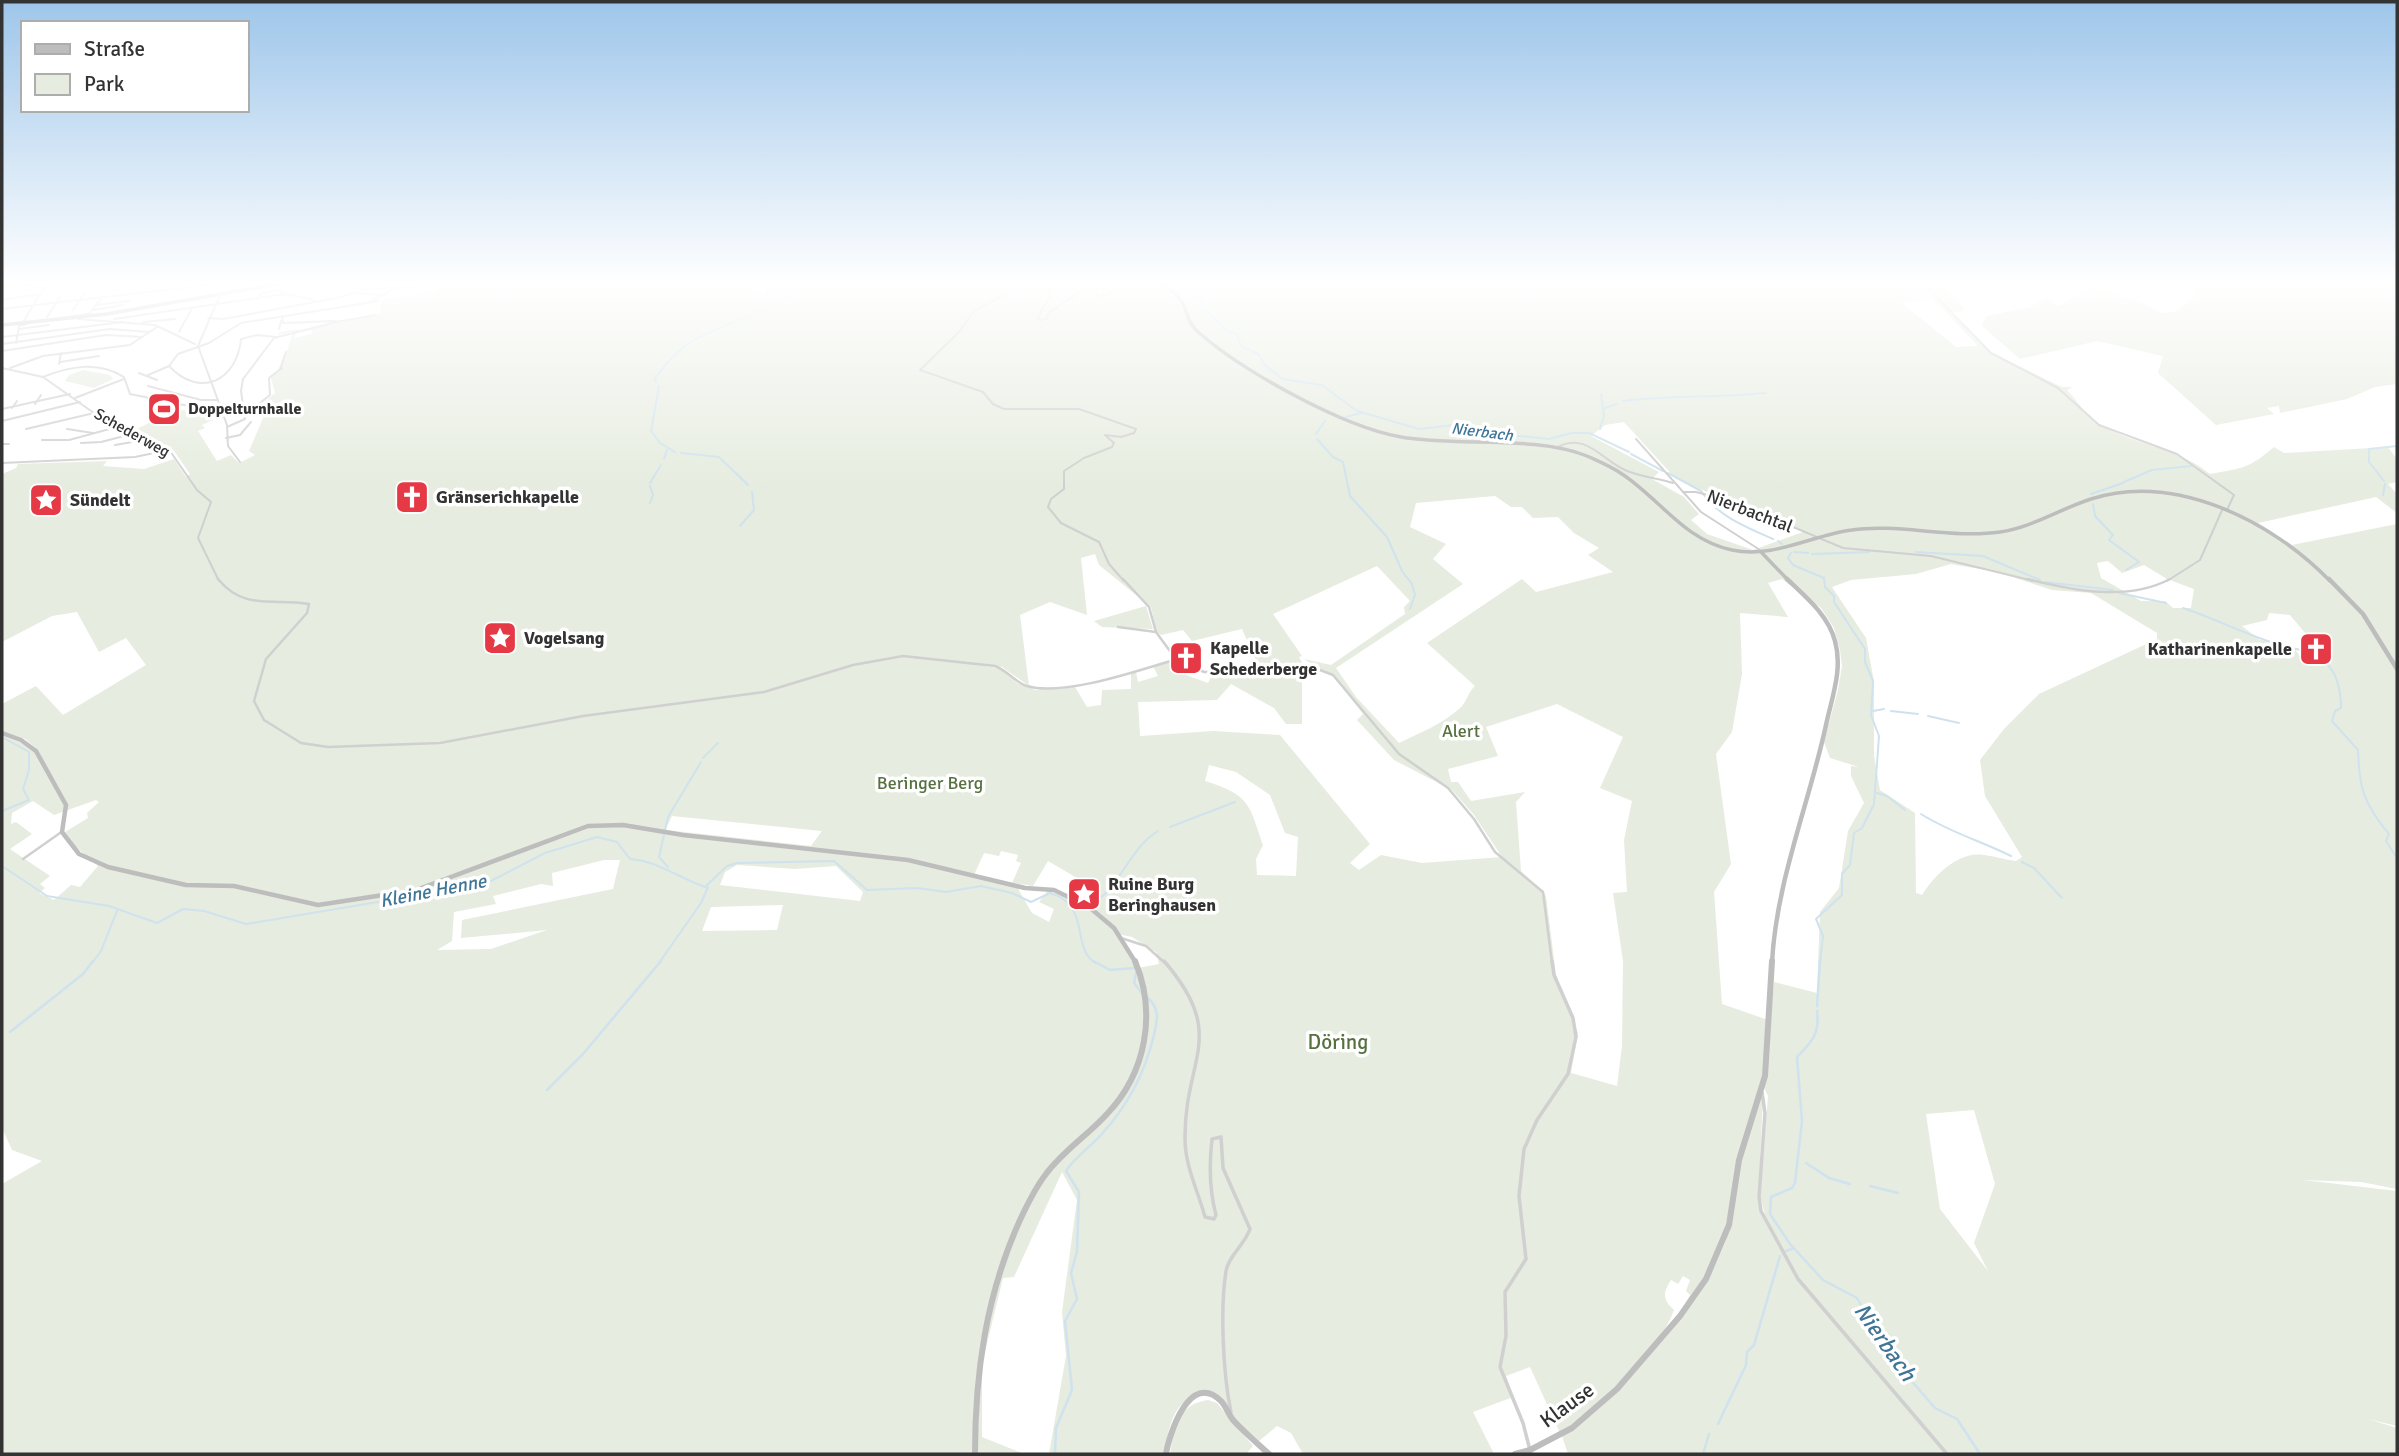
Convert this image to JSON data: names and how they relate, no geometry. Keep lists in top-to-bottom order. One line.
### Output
{"streets":{"street":["Schederweg","Nierbachtal","Klause"]},"crossings":[["Nierbachtal","Klause"]],"water":["Nierbach","Kleine Henne"],"parks":["Alert","Beringer Berg","Döring"],"places":{"sports":["Doppelturnhalle"],"church":["Gränserichkapelle","Katharinenkapelle","Kapelle Schederberge"],"place":["Sündelt","Vogelsang","Ruine Burg Beringhausen"]},"legend":["Straße","Park"]}
